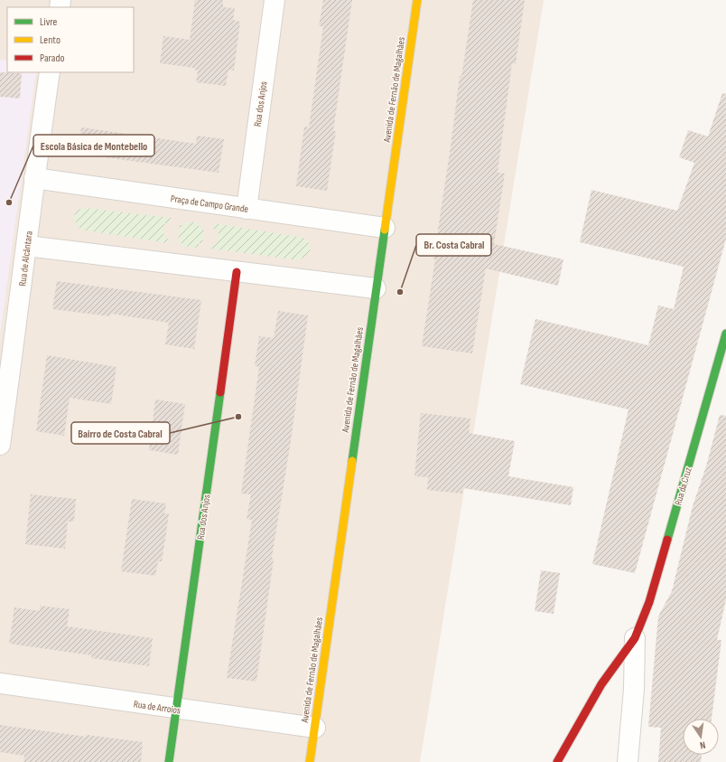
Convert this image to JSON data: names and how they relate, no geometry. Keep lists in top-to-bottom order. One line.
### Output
{"streets":{"street":["Avenida de Fernão de Magalhães","Rua dos Anjos","Praça de Campo Grande","Rua de Alcântara","Rua da Cruz","Rua de Arroios"]},"crossings":[["Avenida de Fernão de Magalhães","Praça de Campo Grande"],["Avenida de Fernão de Magalhães","Rua de Arroios"],["Rua dos Anjos","Praça de Campo Grande"],["Rua dos Anjos","Rua de Arroios"],["Praça de Campo Grande","Rua de Alcântara"]],"places":["Escola Básica de Montebello","Br. Costa Cabral","Bairro de Costa Cabral"],"legend":["Livre","Lento","Parado"],"north":"bottom"}
